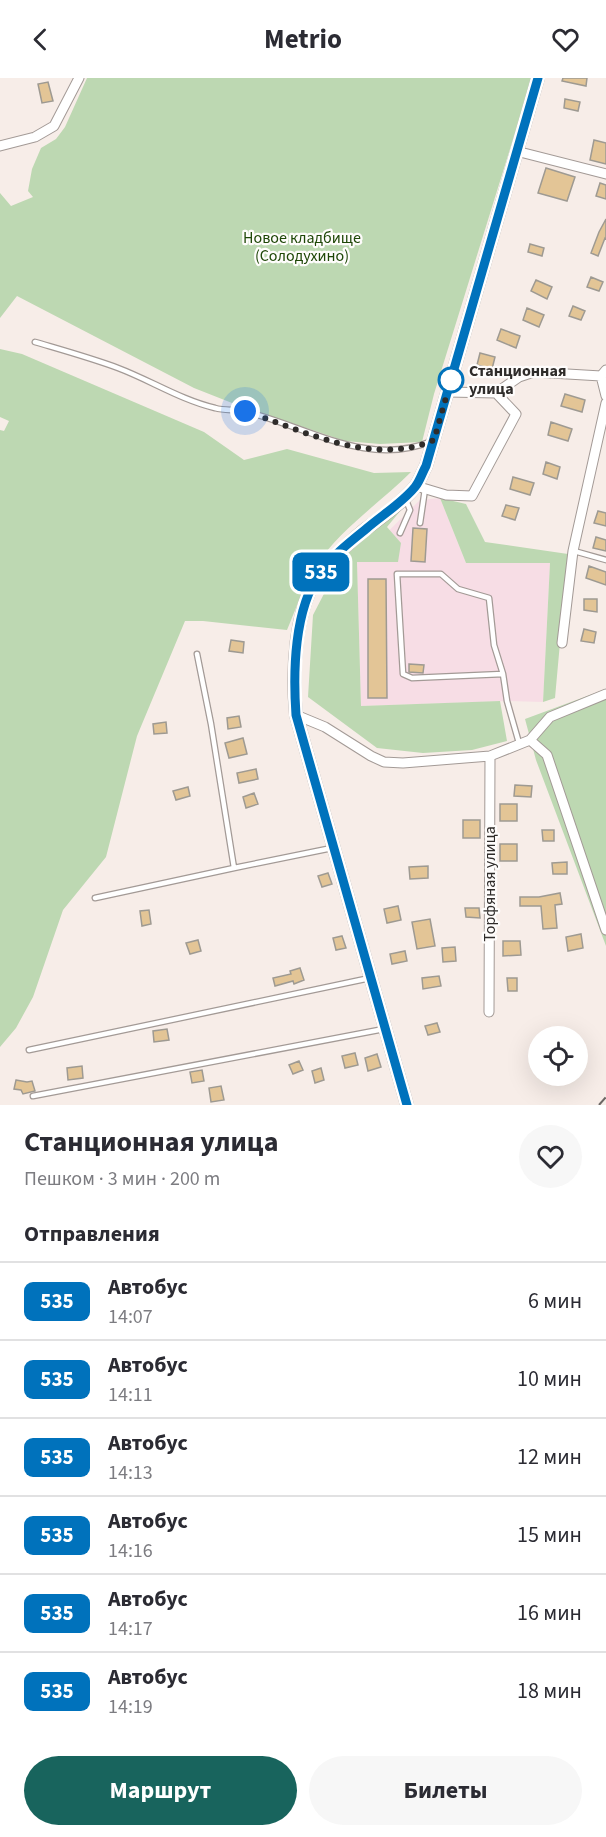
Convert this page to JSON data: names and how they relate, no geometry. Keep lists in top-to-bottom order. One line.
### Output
{"streets":{"street":["Торфяная улица"]},"parks":["Новое кладбище (Солодухино)"],"places":["Станционная улица"],"lines":["bus line 535"],"page":{"header":"Metrio","on_map":"535","heading":[["Станционная улица","Пешком · 3 мин · 200 m"],"Отправления"],"list":[{"mark":"535","name":"Автобус","note":"14:07","value":"6 мин"},{"mark":"535","name":"Автобус","note":"14:11","value":"10 мин"},{"mark":"535","name":"Автобус","note":"14:13","value":"12 мин"},{"mark":"535","name":"Автобус","note":"14:16","value":"15 мин"},{"mark":"535","name":"Автобус","note":"14:17","value":"16 мин"},{"mark":"535","name":"Автобус","note":"14:19","value":"18 мин"}],"buttons":["Маршрут","Билеты"]}}
